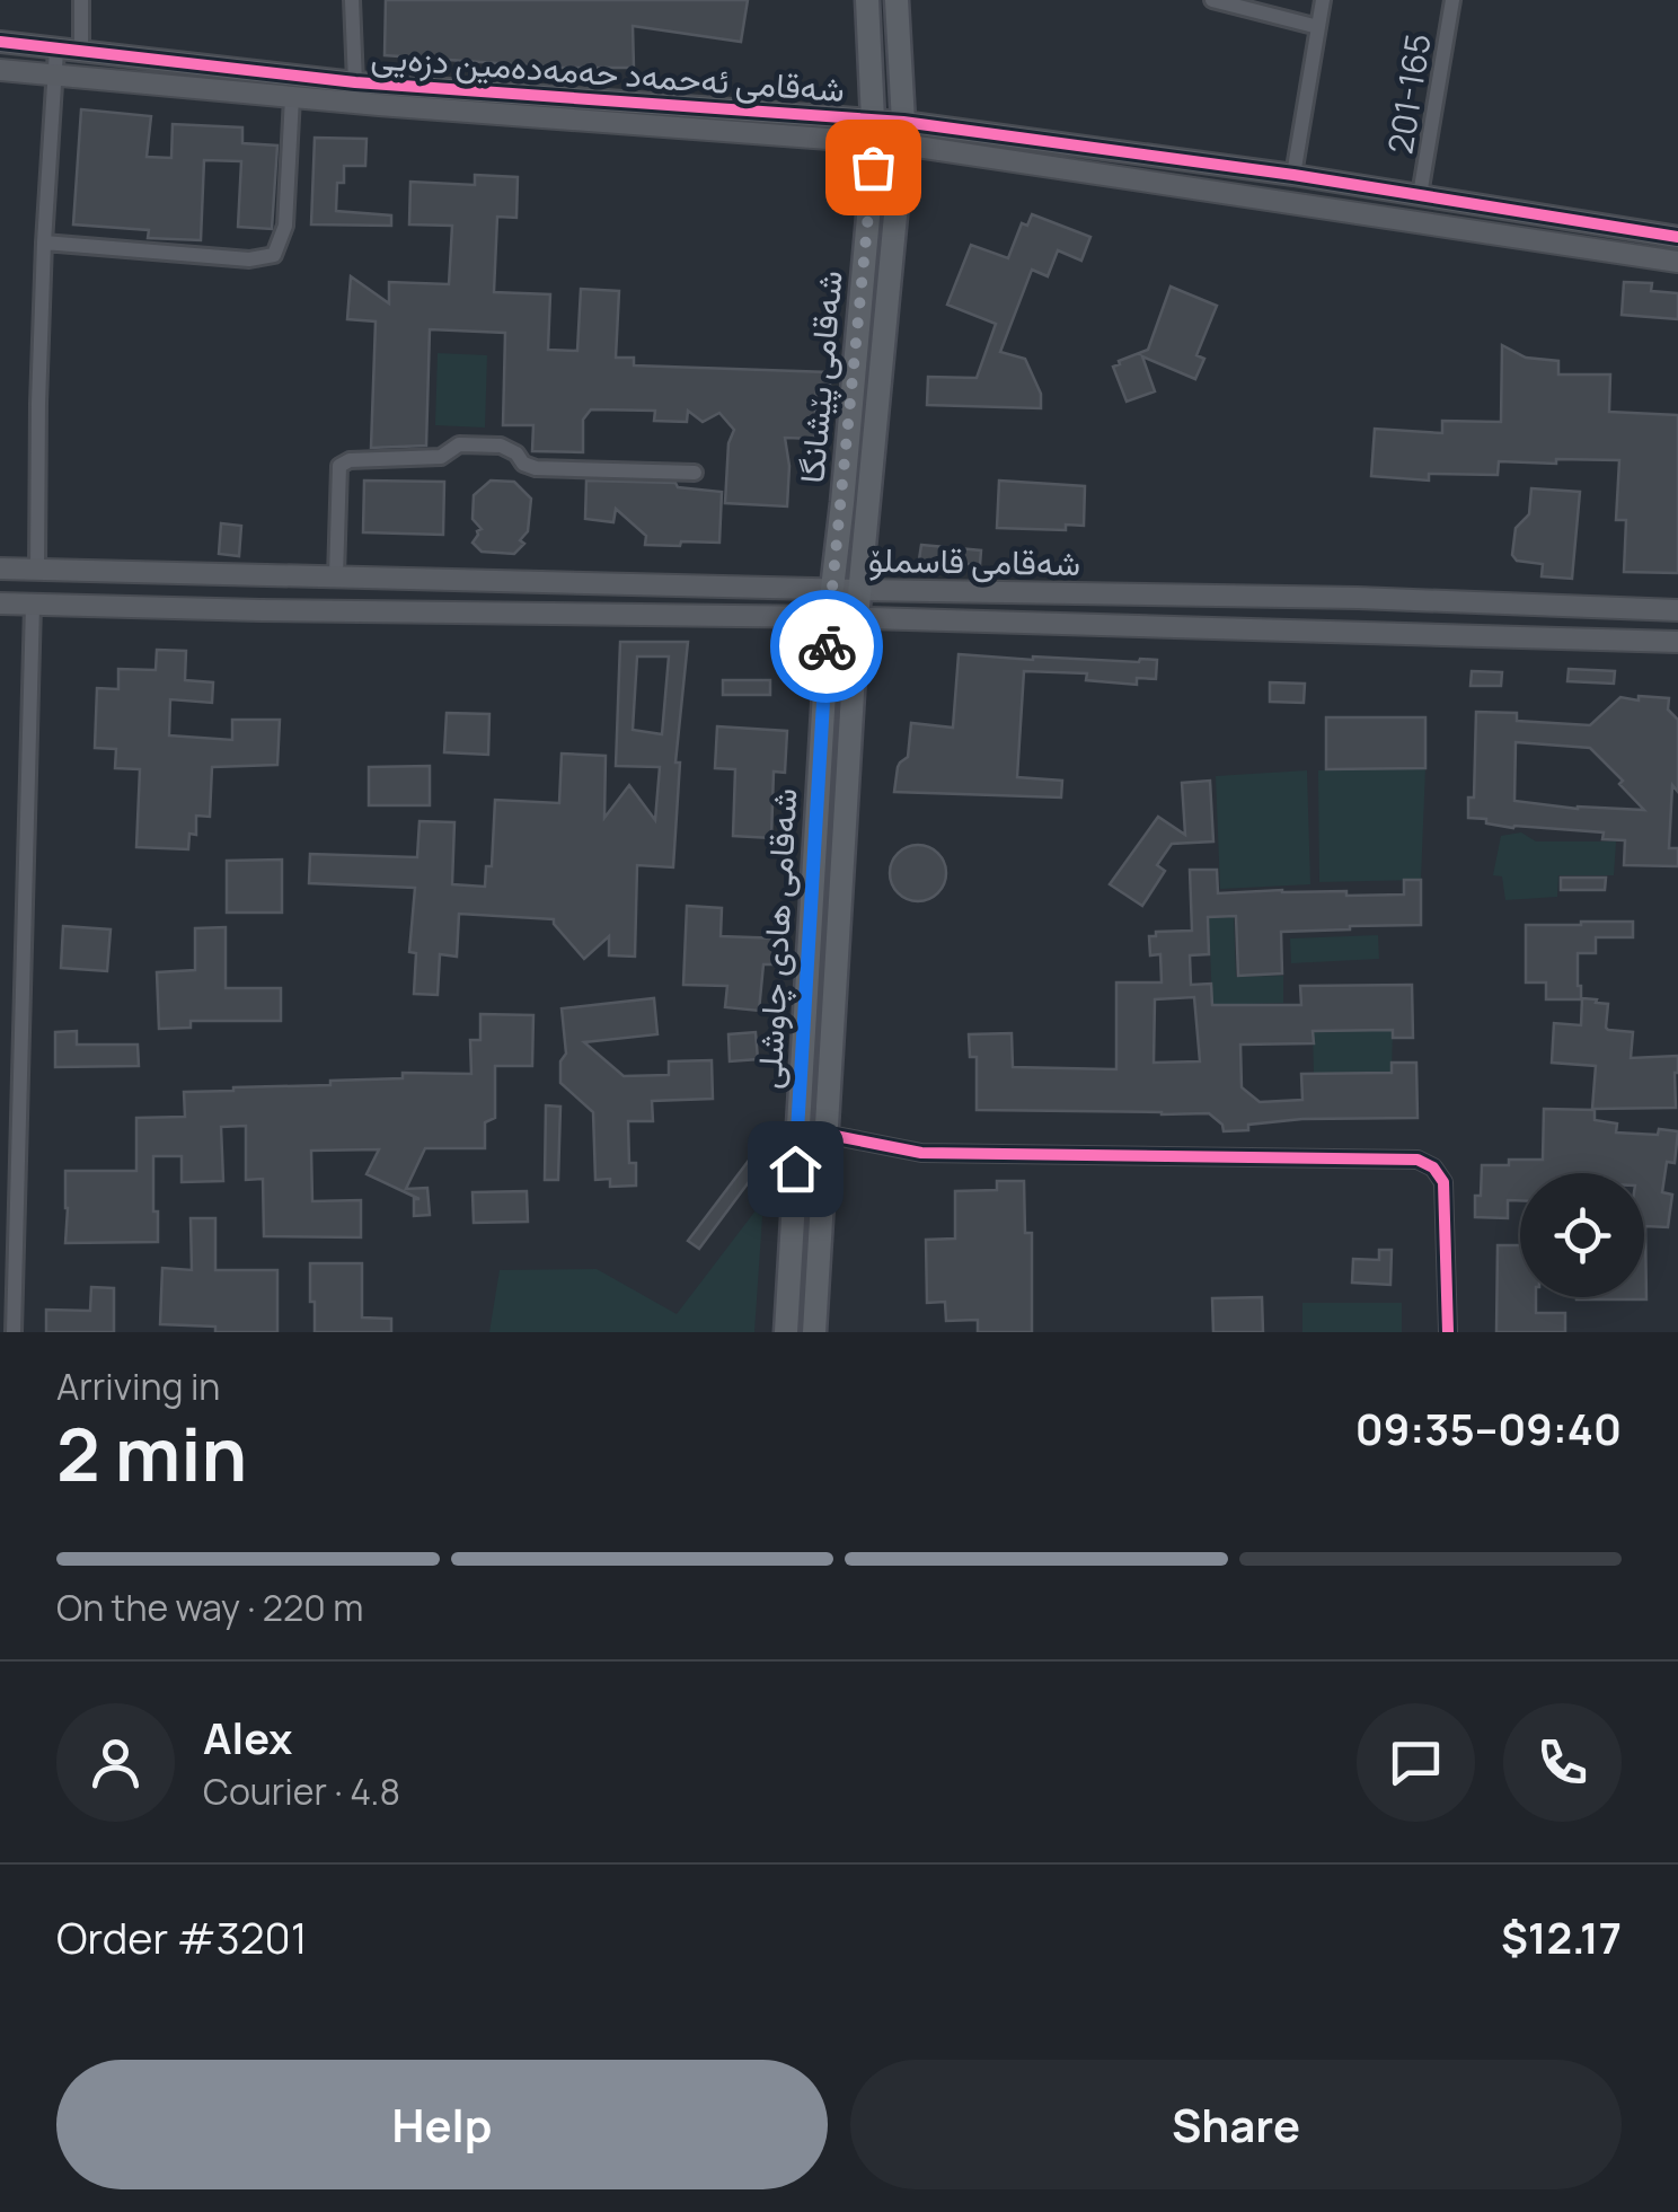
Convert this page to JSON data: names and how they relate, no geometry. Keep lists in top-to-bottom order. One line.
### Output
{"streets":{"main road":["شەقامی ئەحمەد حەمەدەمین دزەیی","شەقامی پێشانگا","شەقامی قاسملۆ","شەقامی هادی چاوشلی"],"street":["201-165"]},"crossings":[["شەقامی ئەحمەد حەمەدەمین دزەیی","201-165"],["شەقامی ئەحمەد حەمەدەمین دزەیی","شەقامی پێشانگا"],["شەقامی پێشانگا","شەقامی قاسملۆ"],["شەقامی پێشانگا","شەقامی هادی چاوشلی"],["شەقامی قاسملۆ","شەقامی هادی چاوشلی"]],"page":{"heading":["2 min","Arriving in","09:35–09:40"],"panel":["Alex","Courier · 4.8","Order #3201","$12.17"],"bar":"On the way · 220 m","buttons":["Help","Share"]}}
